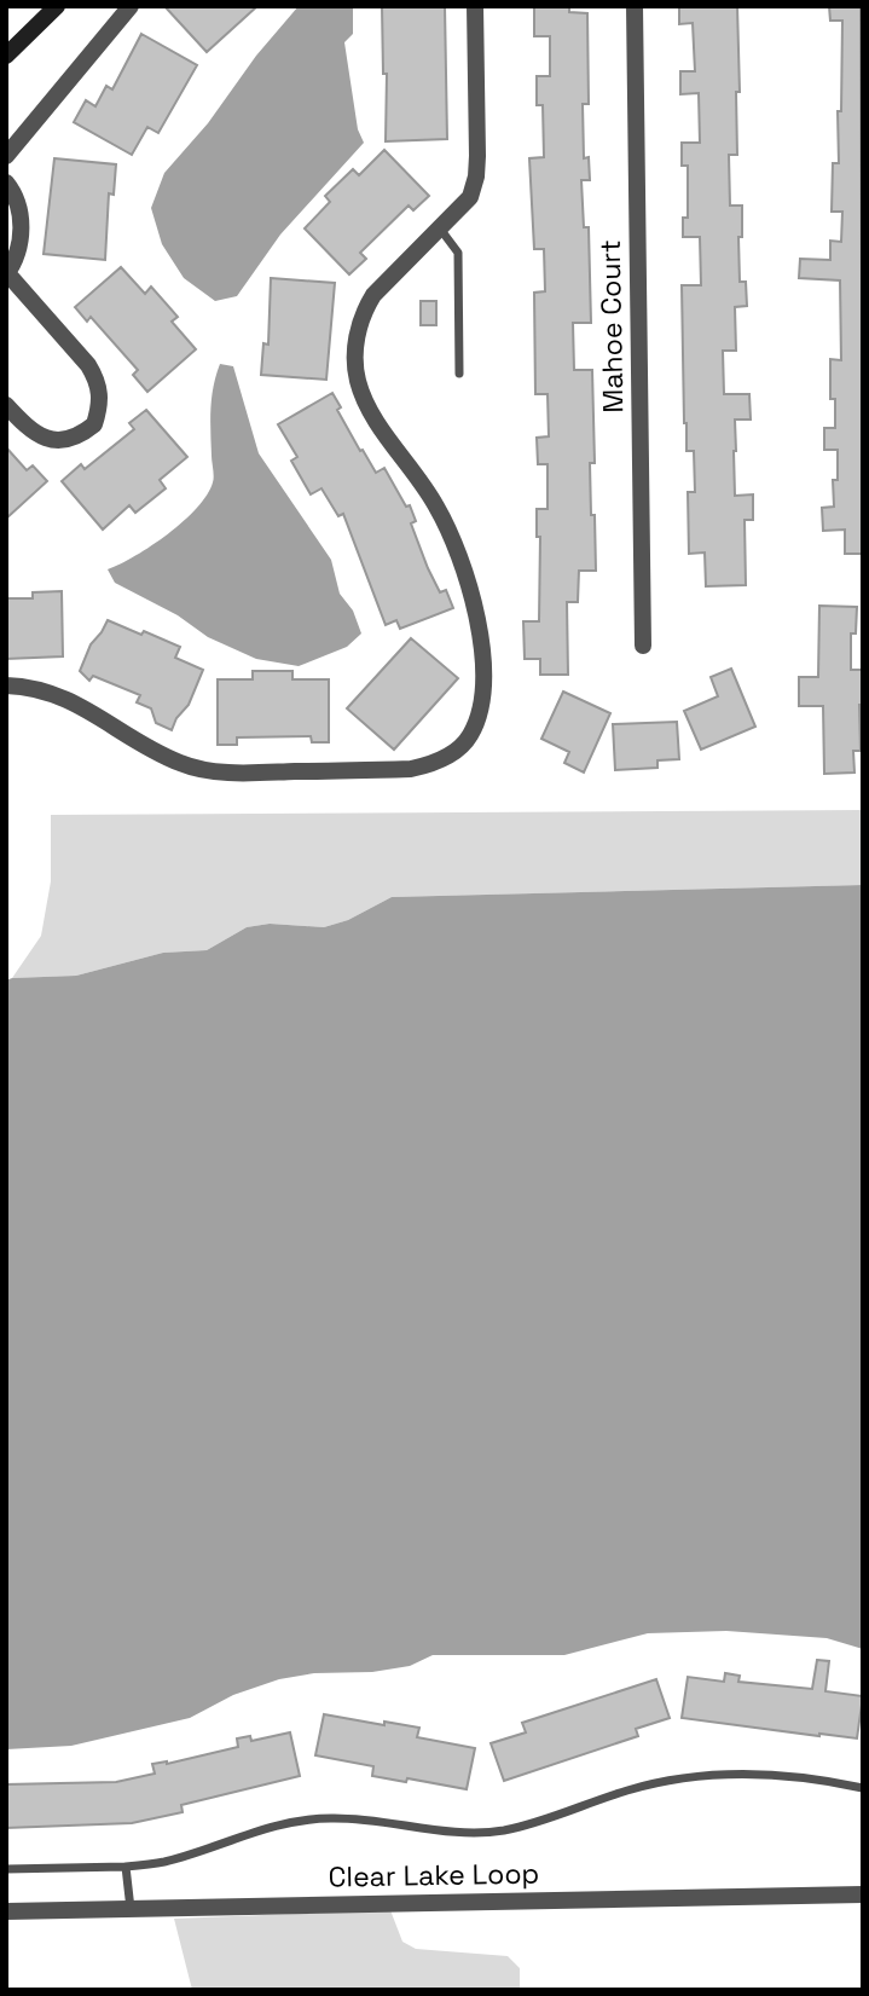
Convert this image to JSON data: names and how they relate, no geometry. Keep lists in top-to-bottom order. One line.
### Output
{"streets":{"street":["Mahoe Court","Clear Lake Loop"]}}
